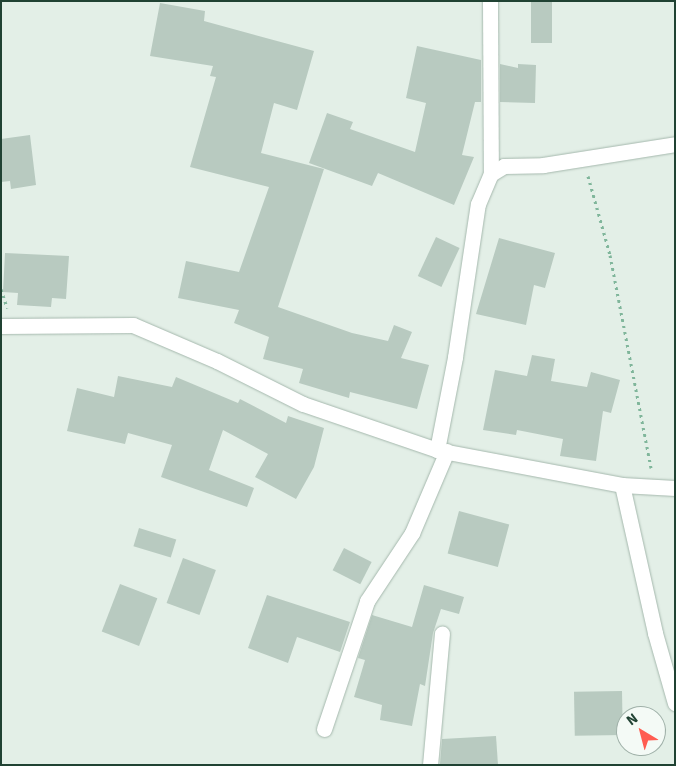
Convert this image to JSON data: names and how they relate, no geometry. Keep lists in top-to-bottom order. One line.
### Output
{"north":"top left"}
